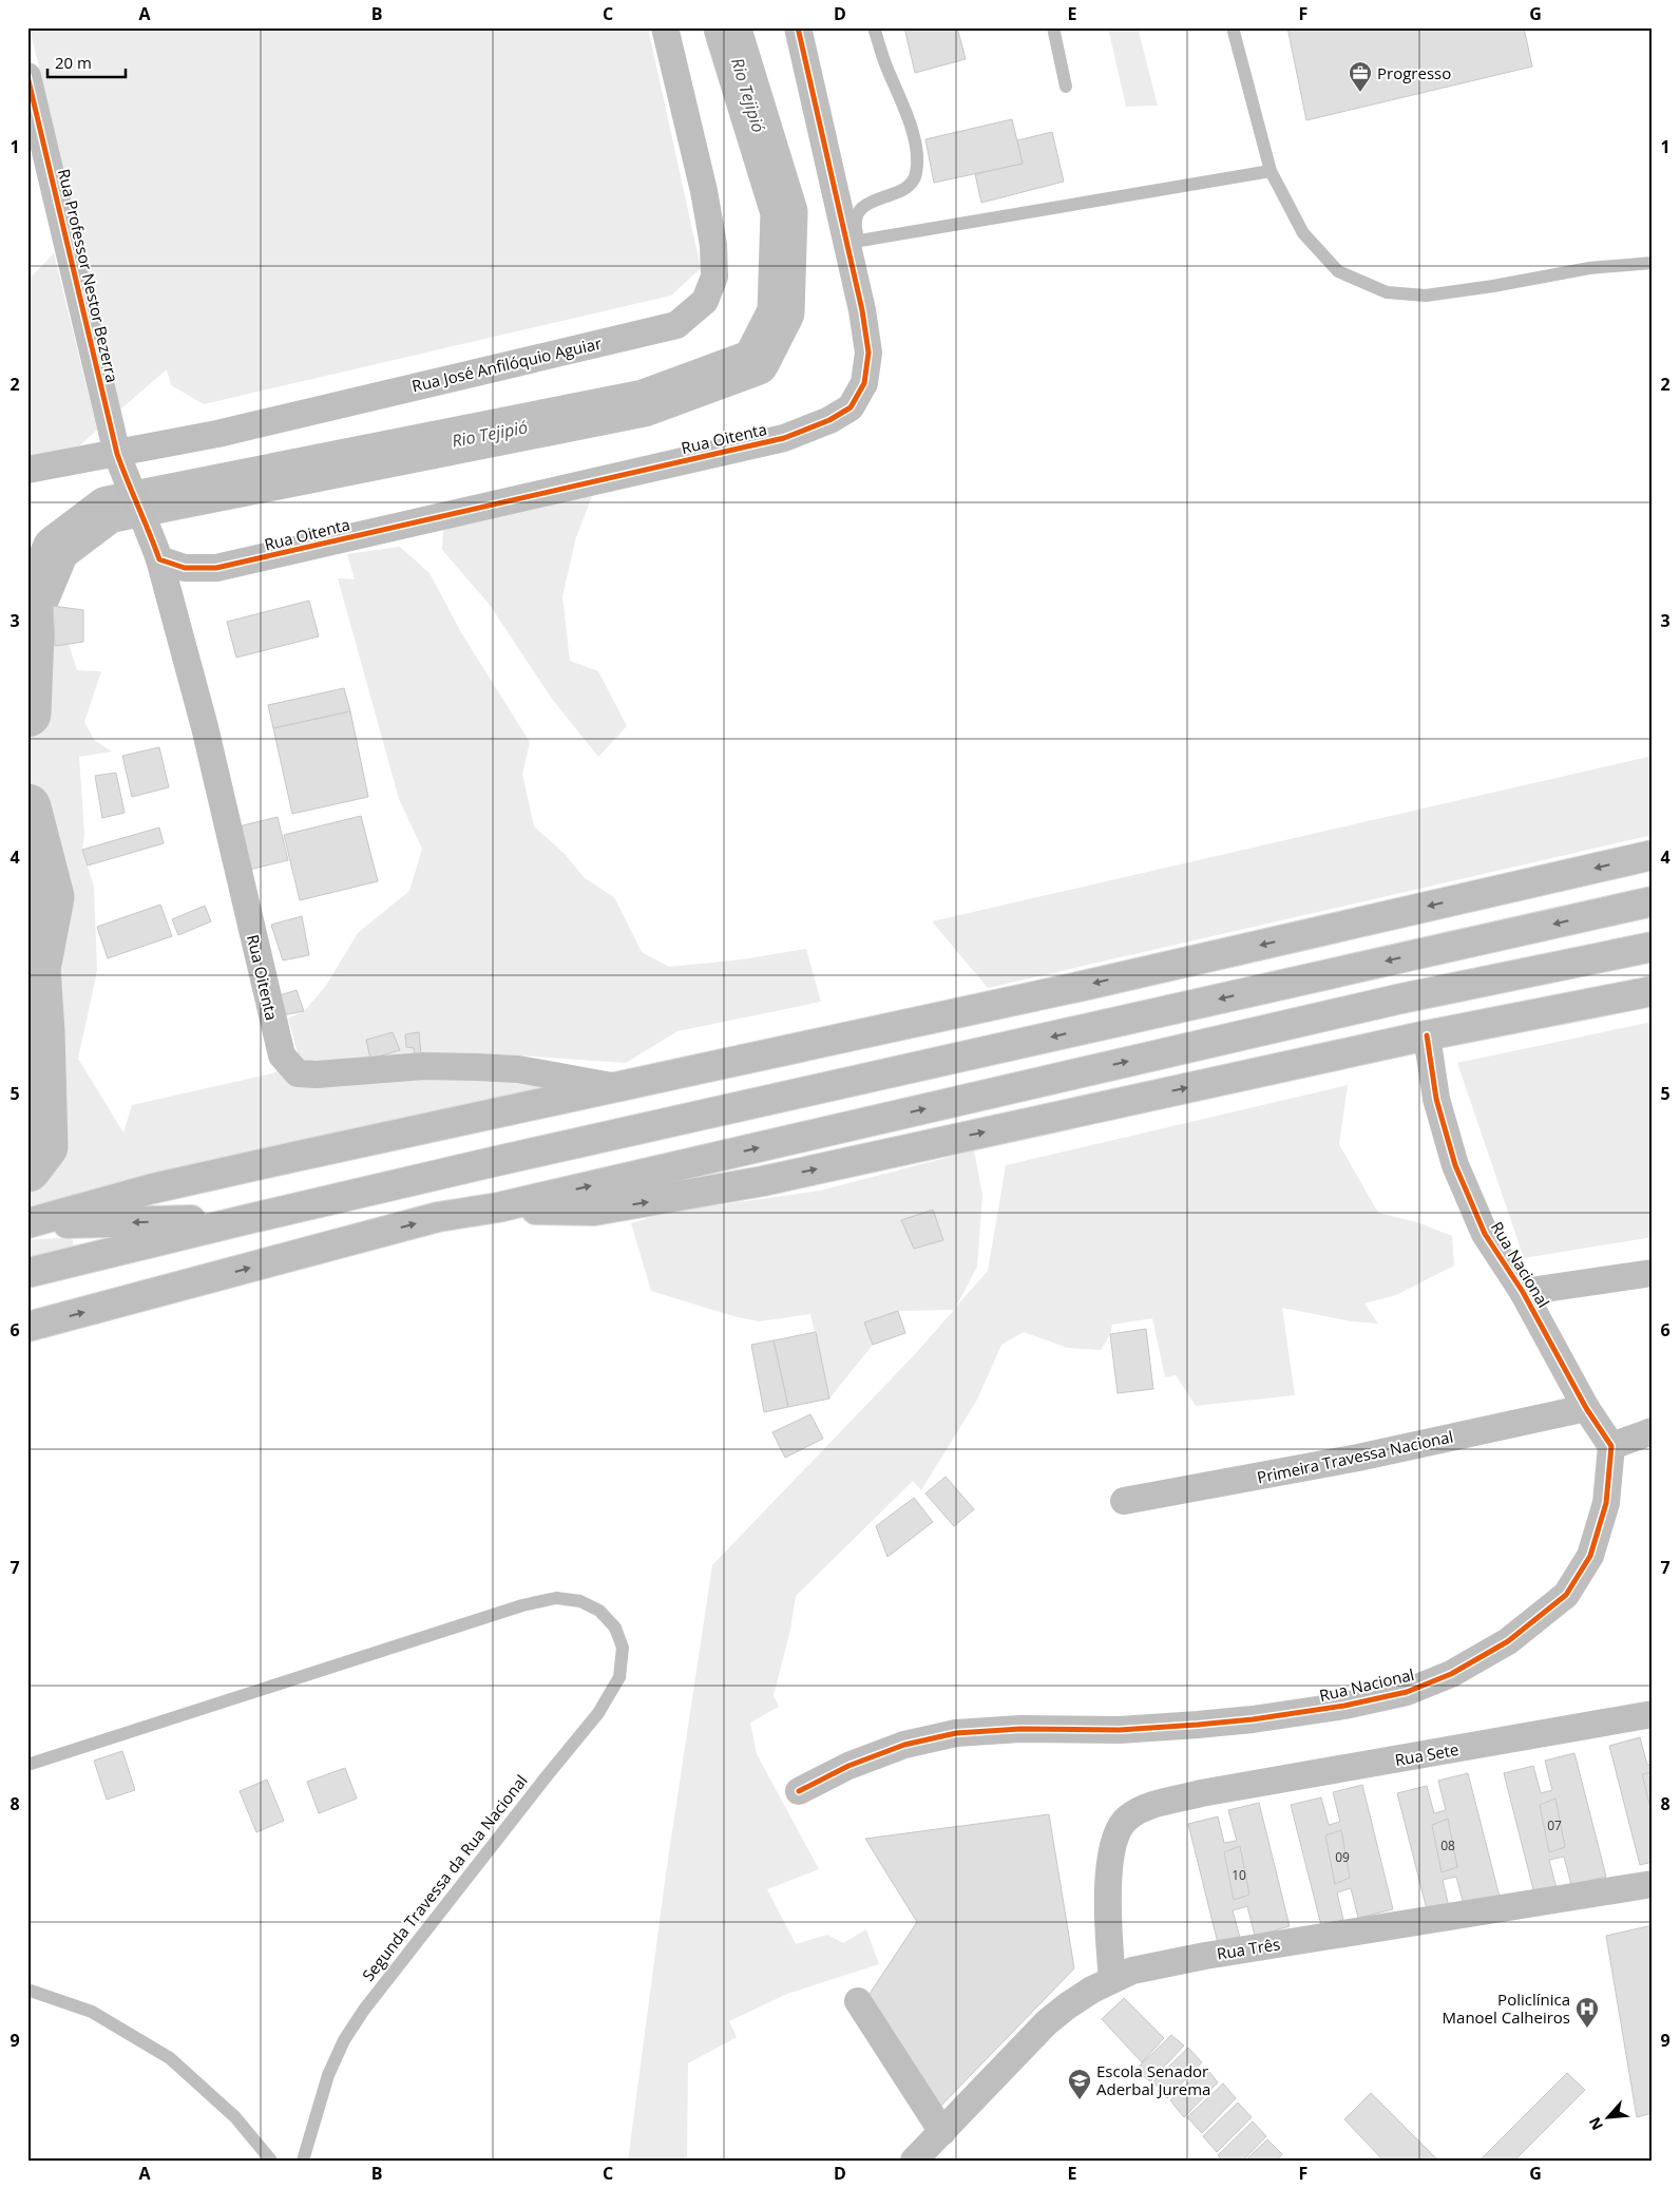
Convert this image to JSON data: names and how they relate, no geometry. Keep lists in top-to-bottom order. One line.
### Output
{"streets":{"street":["Rua Professor Nestor Bezerra","Rua José Anfilóquio Aguiar","Rua Oitenta","Rua Nacional","Primeira Travessa Nacional","Rua Sete","Rua Três"],"lane":["Segunda Travessa da Rua Nacional"]},"crossings":[["Rua Professor Nestor Bezerra","Rua José Anfilóquio Aguiar"],["Rua Professor Nestor Bezerra","Rua Oitenta"],["Rua Nacional","Primeira Travessa Nacional"],["Rua Sete","Rua Três"]],"water":["Rio Tejipió"],"places":{"office":["Progresso"],"hospital":["Policlínica Manoel Calheiros"],"school or university":["Escola Senador Aderbal Jurema"]},"house_numbers":["07","08","09","10"],"scale_bar":"20 m","north":"bottom left","grid":{"columns":["A","B","C","D","E","F","G"],"rows":["1","2","3","4","5","6","7","8","9"]}}
